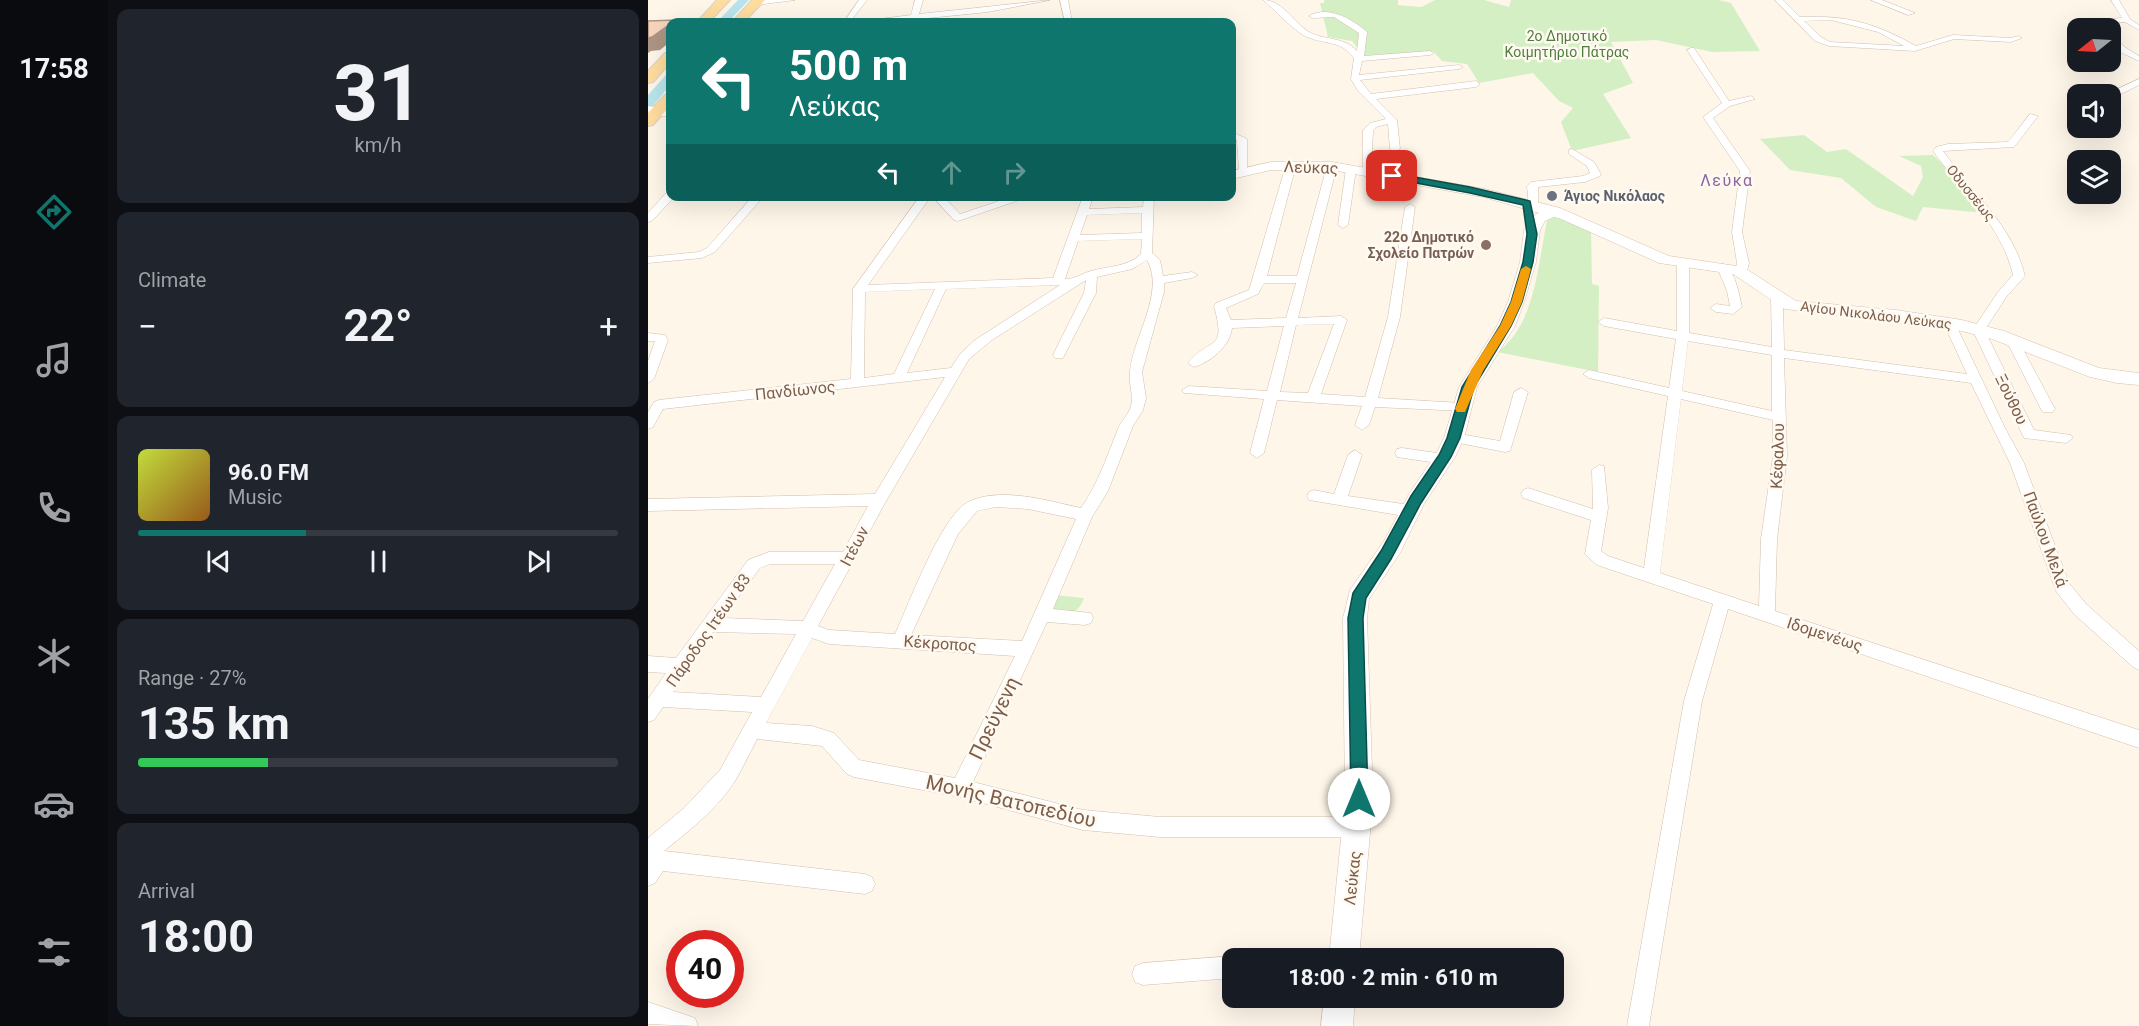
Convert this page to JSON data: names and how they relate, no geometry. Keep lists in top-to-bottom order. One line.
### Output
{"streets":{"main road":["Λεύκας","Αγίου Νικολάου Λεύκας"],"street":["Οδυσσέως","Πανδίωνος","Ξούθου","Κέφαλου","Παύλου Μελά","Ιτέων","Πάροδος Ιτέων 83","Ιδομενέως","Κέκροπος","Πρεύγενη","Μονής Βατοπεδίου"]},"crossings":[["Λεύκας","Αγίου Νικολάου Λεύκας"],["Λεύκας","Μονής Βατοπεδίου"],["Οδυσσέως","Αγίου Νικολάου Λεύκας"],["Οδυσσέως","Ξούθου"],["Αγίου Νικολάου Λεύκας","Ξούθου"],["Αγίου Νικολάου Λεύκας","Κέφαλου"],["Αγίου Νικολάου Λεύκας","Παύλου Μελά"],["Πανδίωνος","Ιτέων"],["Κέφαλου","Ιδομενέως"],["Ιτέων","Πάροδος Ιτέων 83"],["Ιτέων","Κέκροπος"],["Ιτέων","Μονής Βατοπεδίου"],["Πάροδος Ιτέων 83","Κέκροπος"],["Κέκροπος","Πρεύγενη"],["Πρεύγενη","Μονής Βατοπεδίου"]],"districts":["Λεύκα"],"parks":["2o Δημοτικό Κοιμητήριο Πάτρας"],"places":["Άγιος Νικόλαος","22ο Δημοτικό Σχολείο Πατρών"],"north":"left","page":{"tabs":"17:58","tile":[["31","km/h"],"Climate",["Range · 27%","135 km"],["Arrival","18:00"]],"turn":["500 m","Λεύκας"],"heat":["−","22°","+"],"song":["96.0 FM","Music"],"limit":"40","trip":"18:00 · 2 min · 610 m"}}
